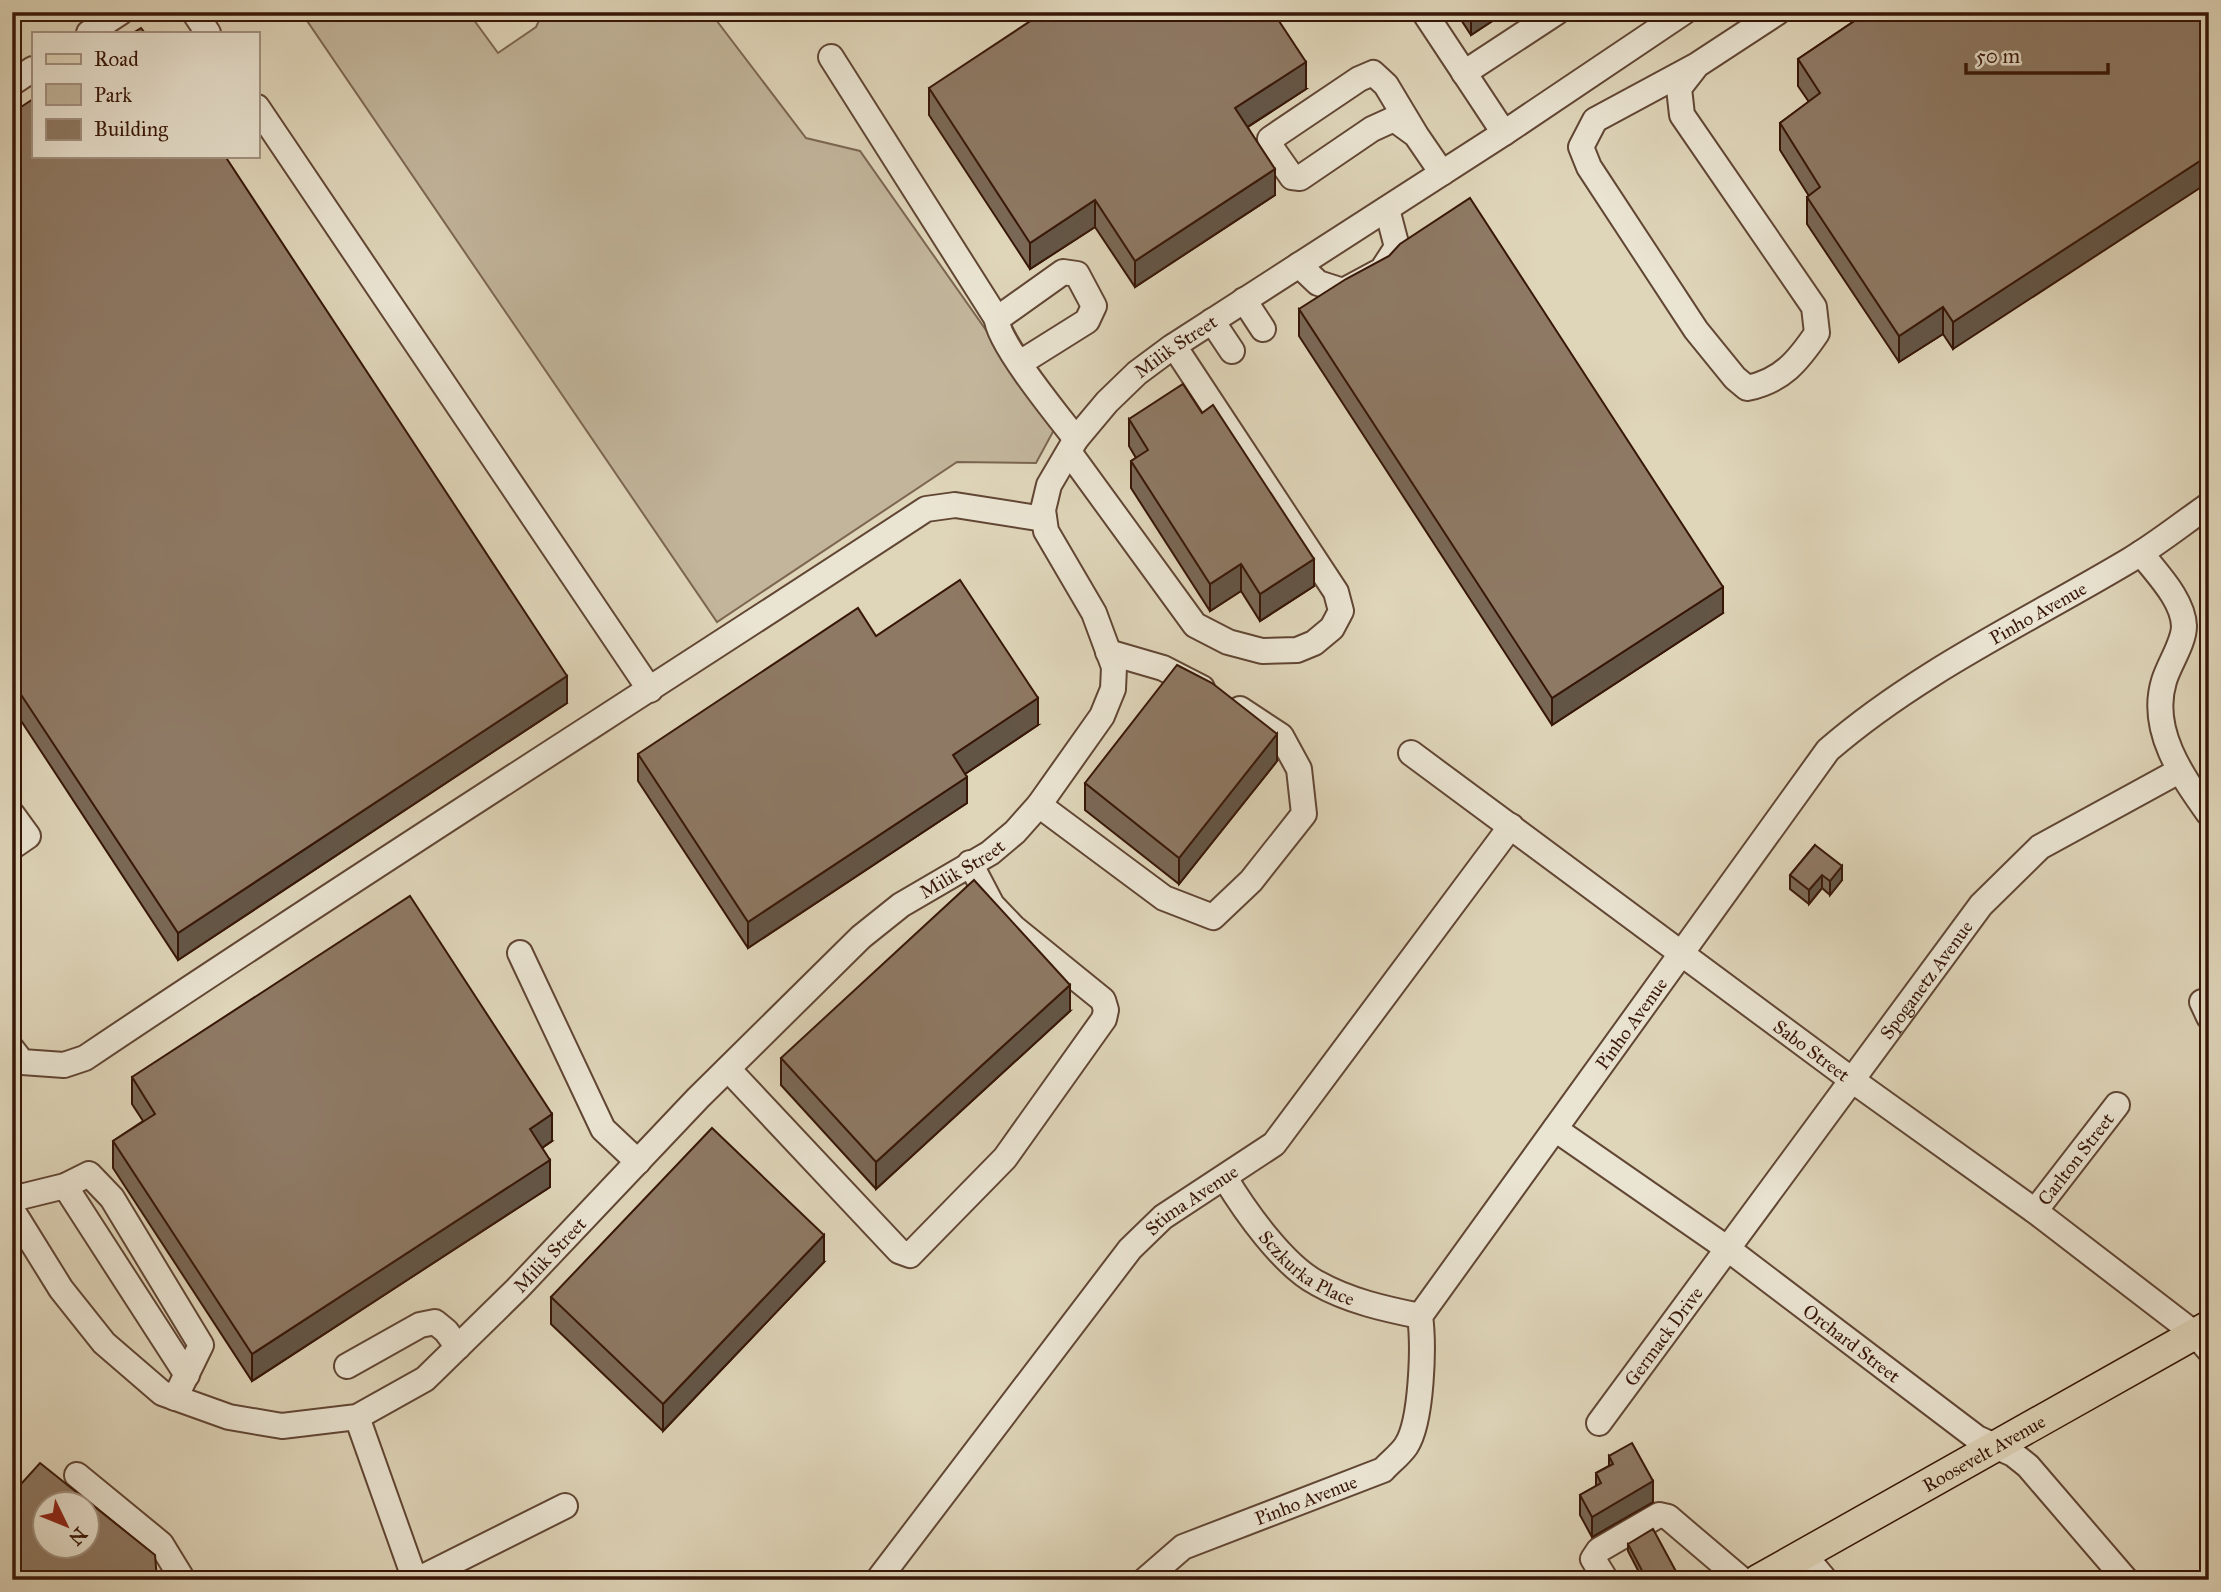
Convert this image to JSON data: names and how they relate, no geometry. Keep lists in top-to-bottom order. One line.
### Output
{"streets":{"main road":["Roosevelt Avenue"],"street":["Milik Street","Pinho Avenue","Spoganetz Avenue","Sabo Street","Carlton Street","Stima Avenue","Sczkurka Place","Germack Drive","Orchard Street"]},"crossings":[["Pinho Avenue","Sabo Street"],["Pinho Avenue","Sczkurka Place"],["Pinho Avenue","Orchard Street"],["Spoganetz Avenue","Sabo Street"],["Spoganetz Avenue","Germack Drive"],["Spoganetz Avenue","Orchard Street"],["Sabo Street","Carlton Street"],["Sabo Street","Stima Avenue"],["Sabo Street","Roosevelt Avenue"],["Stima Avenue","Sczkurka Place"],["Germack Drive","Orchard Street"],["Orchard Street","Roosevelt Avenue"]],"legend":["Road","Park","Building"],"scale_bar":"50 m","north":"bottom right"}
